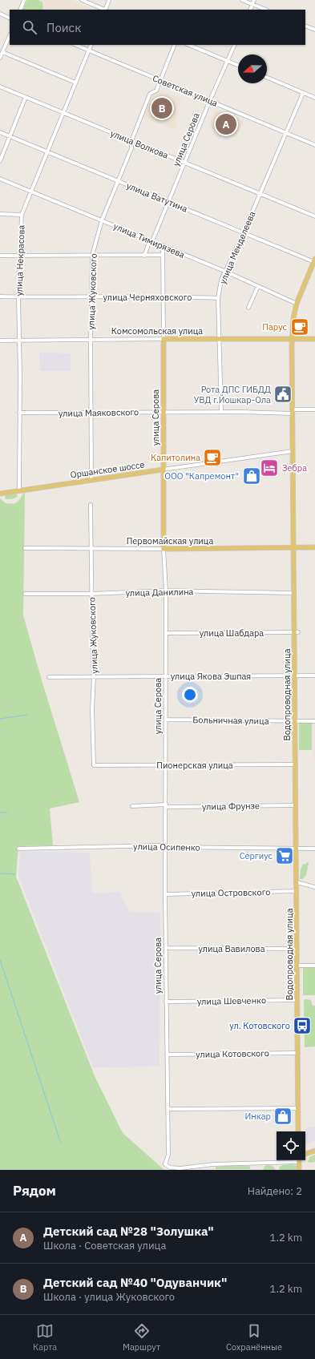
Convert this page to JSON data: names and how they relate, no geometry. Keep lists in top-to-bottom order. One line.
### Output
{"streets":{"main road":["улица Серова","Комсомольская улица","Оршанское шоссе","Первомайская улица","Водопроводная улица"],"street":["Советская улица","улица Волкова","улица Ватутина","улица Тимирязева","улица Менделеева","улица Некрасова","улица Жуковского","улица Черняховского","улица Маяковского","улица Данилина","улица Шабдара","улица Якова Эшпая","Больничная улица","Пионерская улица","улица Фрунзе","улица Осипенко","улица Островского","улица Вавилова","улица Шевченко","улица Котовского"]},"crossings":[["Советская улица","улица Серова"],["Советская улица","улица Менделеева"],["Советская улица","улица Некрасова"],["Советская улица","улица Жуковского"],["улица Серова","улица Волкова"],["улица Серова","улица Ватутина"],["улица Серова","улица Тимирязева"],["улица Серова","улица Черняховского"],["улица Серова","Комсомольская улица"],["улица Серова","улица Маяковского"],["улица Серова","Оршанское шоссе"],["улица Серова","Первомайская улица"],["улица Серова","улица Данилина"],["улица Серова","улица Шабдара"],["улица Серова","улица Якова Эшпая"],["улица Серова","Больничная улица"],["улица Серова","Пионерская улица"],["улица Серова","улица Фрунзе"],["улица Серова","улица Осипенко"],["улица Серова","улица Островского"],["улица Серова","улица Вавилова"],["улица Серова","улица Шевченко"],["улица Серова","улица Котовского"],["улица Волкова","улица Менделеева"],["улица Волкова","улица Некрасова"],["улица Волкова","улица Жуковского"],["улица Ватутина","улица Менделеева"],["улица Ватутина","улица Некрасова"],["улица Ватутина","улица Жуковского"],["улица Ватутина","Водопроводная улица"],["улица Тимирязева","улица Менделеева"],["улица Тимирязева","улица Некрасова"],["улица Тимирязева","улица Жуковского"],["улица Тимирязева","Водопроводная улица"],["улица Менделеева","улица Черняховского"],["улица Менделеева","Комсомольская улица"],["улица Менделеева","улица Маяковского"],["улица Некрасова","улица Черняховского"],["улица Некрасова","Комсомольская улица"],["улица Некрасова","улица Маяковского"],["улица Некрасова","Оршанское шоссе"],["улица Жуковского","улица Черняховского"],["улица Жуковского","Комсомольская улица"],["улица Жуковского","улица Маяковского"],["улица Жуковского","Оршанское шоссе"],["улица Жуковского","Первомайская улица"],["улица Жуковского","улица Данилина"],["улица Жуковского","улица Якова Эшпая"],["улица Жуковского","Пионерская улица"],["Комсомольская улица","Водопроводная улица"],["улица Маяковского","Водопроводная улица"],["Оршанское шоссе","Водопроводная улица"],["Первомайская улица","Водопроводная улица"],["улица Данилина","Водопроводная улица"],["улица Шабдара","Водопроводная улица"],["улица Якова Эшпая","Водопроводная улица"],["Водопроводная улица","Больничная улица"],["Водопроводная улица","Пионерская улица"],["Водопроводная улица","улица Фрунзе"],["Водопроводная улица","улица Осипенко"],["Водопроводная улица","улица Островского"],["Водопроводная улица","улица Вавилова"],["Водопроводная улица","улица Шевченко"],["Водопроводная улица","улица Котовского"]],"places":{"cafe":["Парус","Капитолина"],"public building":["Рота ДПС ГИБДД УВД г.Йошкар-Ола"],"hotel":["Зебра"],"shop":["ООО \"Капремонт\"","Инкар"],"supermarket":["Сергиус"],"bus stop":["ул. Котовского"]},"north":"left","page":{"search":"Поиск","pins":["B","A"],"heading":["Рядом","Найдено: 2"],"list":[{"mark":"A","name":"Детский сад №28 \"Золушка\"","note":"Школа · Советская улица","value":"1.2 km"},{"mark":"B","name":"Детский сад №40 \"Одуванчик\"","note":"Школа · улица Жуковского","value":"1.2 km"}],"nav":["Карта","Маршрут","Сохранённые"]}}
